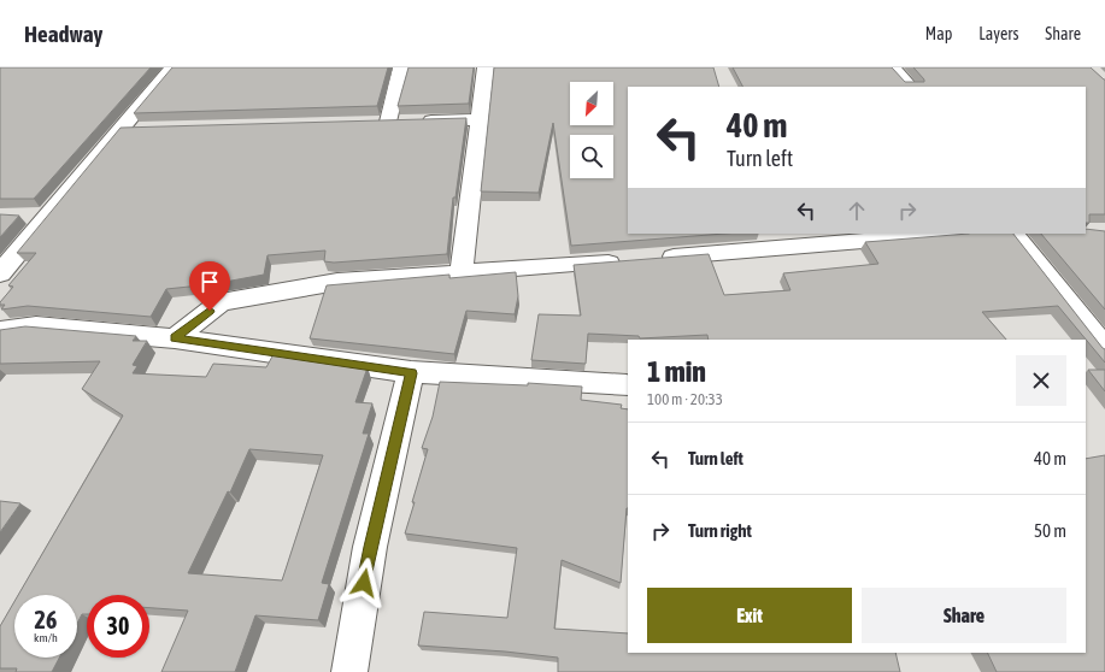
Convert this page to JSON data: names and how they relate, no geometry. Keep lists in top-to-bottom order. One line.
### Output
{"north":"bottom left","page":{"header":"Headway","nav":["Map","Layers","Share"],"turn":["40 m","Turn left"],"heading":["1 min","100 m · 20:33"],"list":[{"name":"Turn left","value":"40 m"},{"name":"Turn right","value":"50 m"}],"buttons":["Exit","Share"],"speed":"26 km/h","limit":"30"}}
